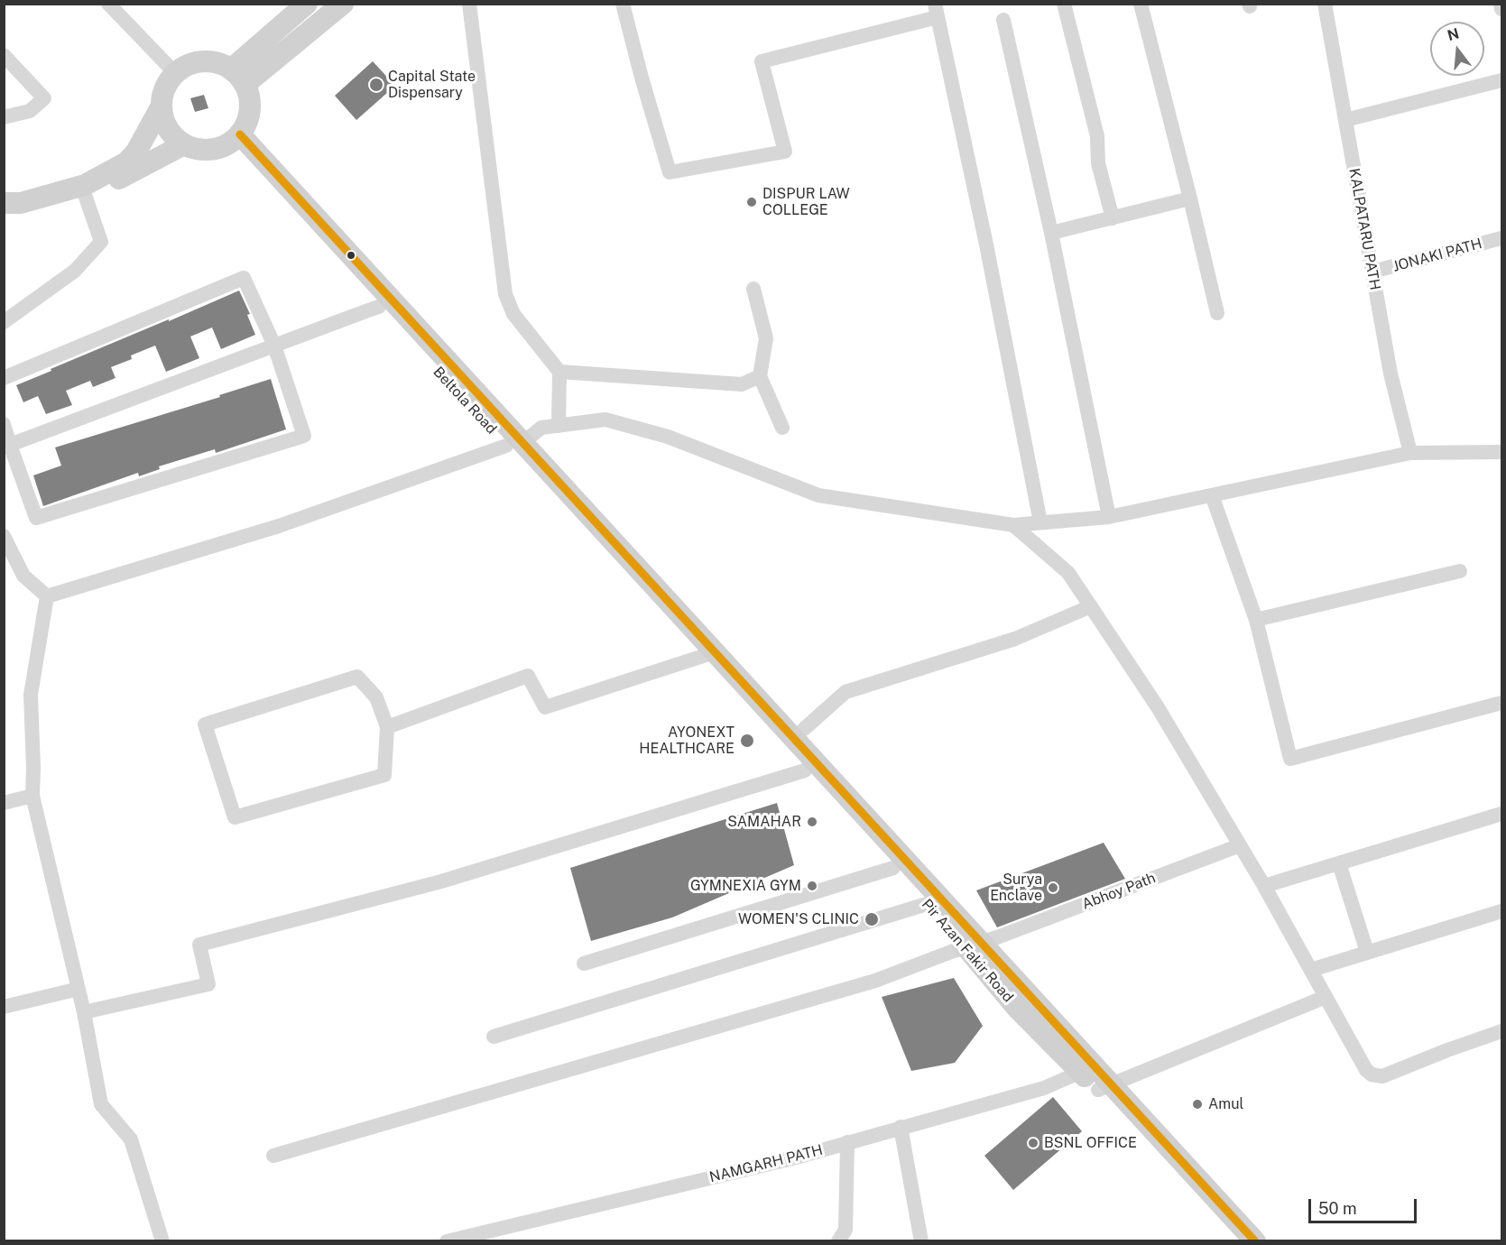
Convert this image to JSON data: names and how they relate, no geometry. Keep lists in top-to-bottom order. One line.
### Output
{"streets":{"main road":["Beltola Road","Pir Azan Fakir Road"],"street":["KALPATARU PATH","JONAKI PATH","Abhoy Path","NAMGARH PATH"]},"crossings":[["KALPATARU PATH","JONAKI PATH"],["Beltola Road","Pir Azan Fakir Road"],["Abhoy Path","Pir Azan Fakir Road"],["Pir Azan Fakir Road","NAMGARH PATH"]],"places":["Capital State Dispensary","DISPUR LAW COLLEGE","AYONEXT HEALTHCARE","SAMAHAR","GYMNEXIA GYM","Surya Enclave","WOMEN'S CLINIC","Amul","BSNL OFFICE"],"scale_bar":"50 m","north":"top"}
